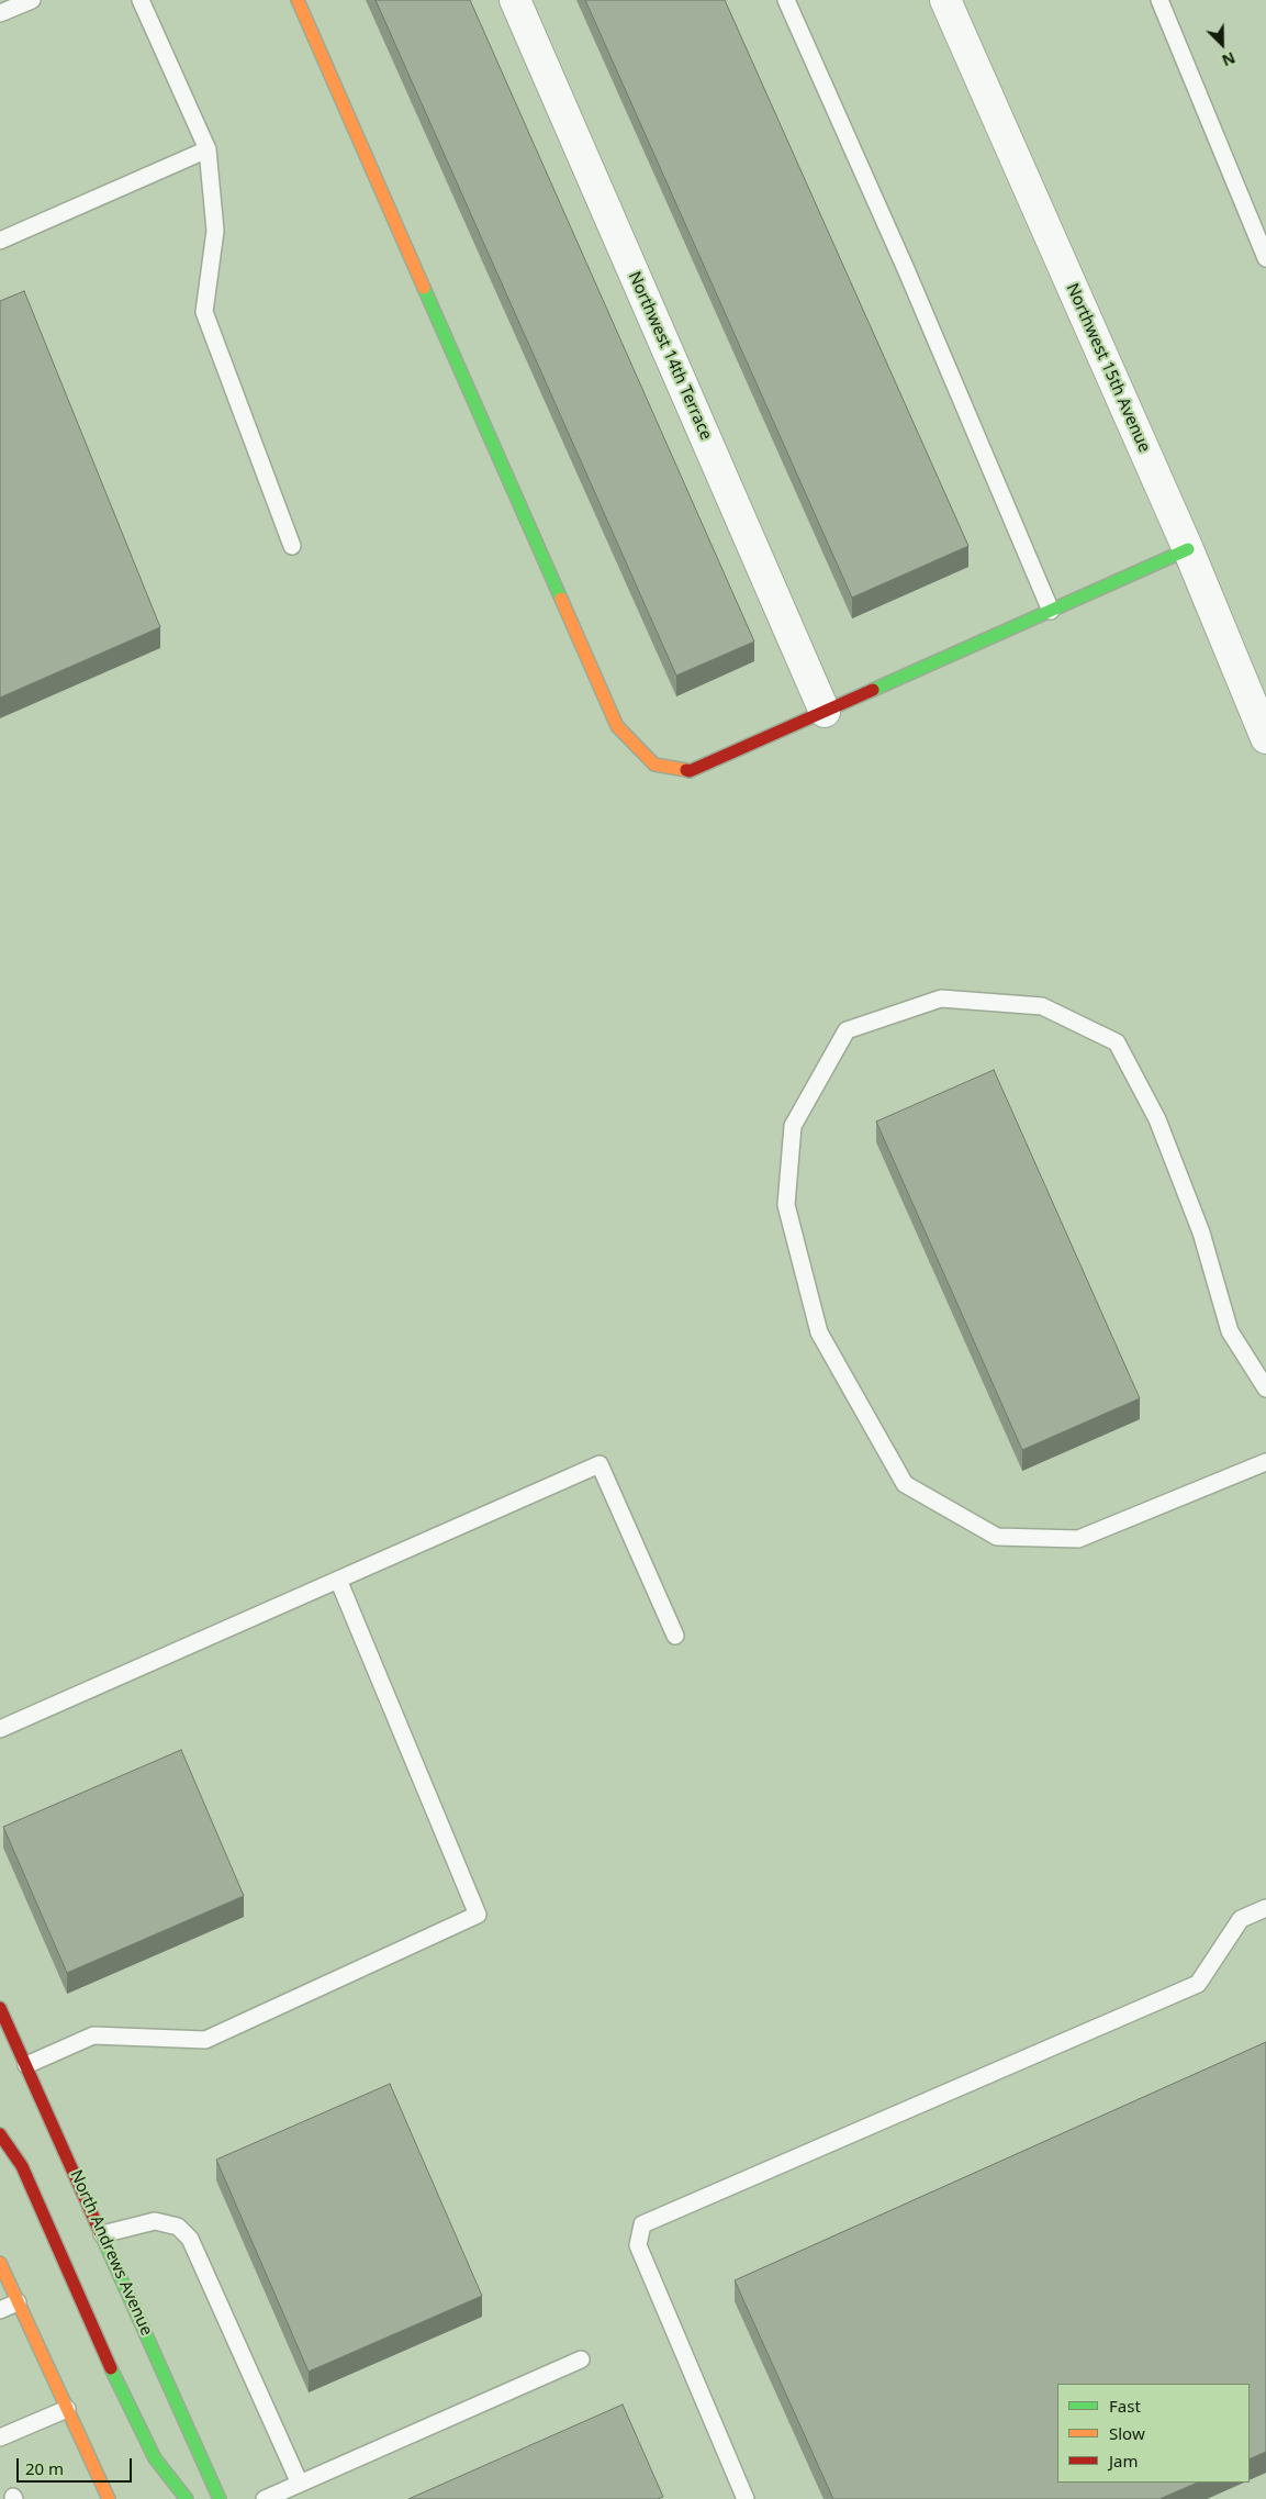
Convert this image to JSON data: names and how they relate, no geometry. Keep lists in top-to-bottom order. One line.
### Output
{"streets":{"street":["Northwest 14th Terrace","Northwest 15th Avenue","North Andrews Avenue"]},"legend":["Fast","Slow","Jam"],"scale_bar":"20 m","north":"bottom right"}
